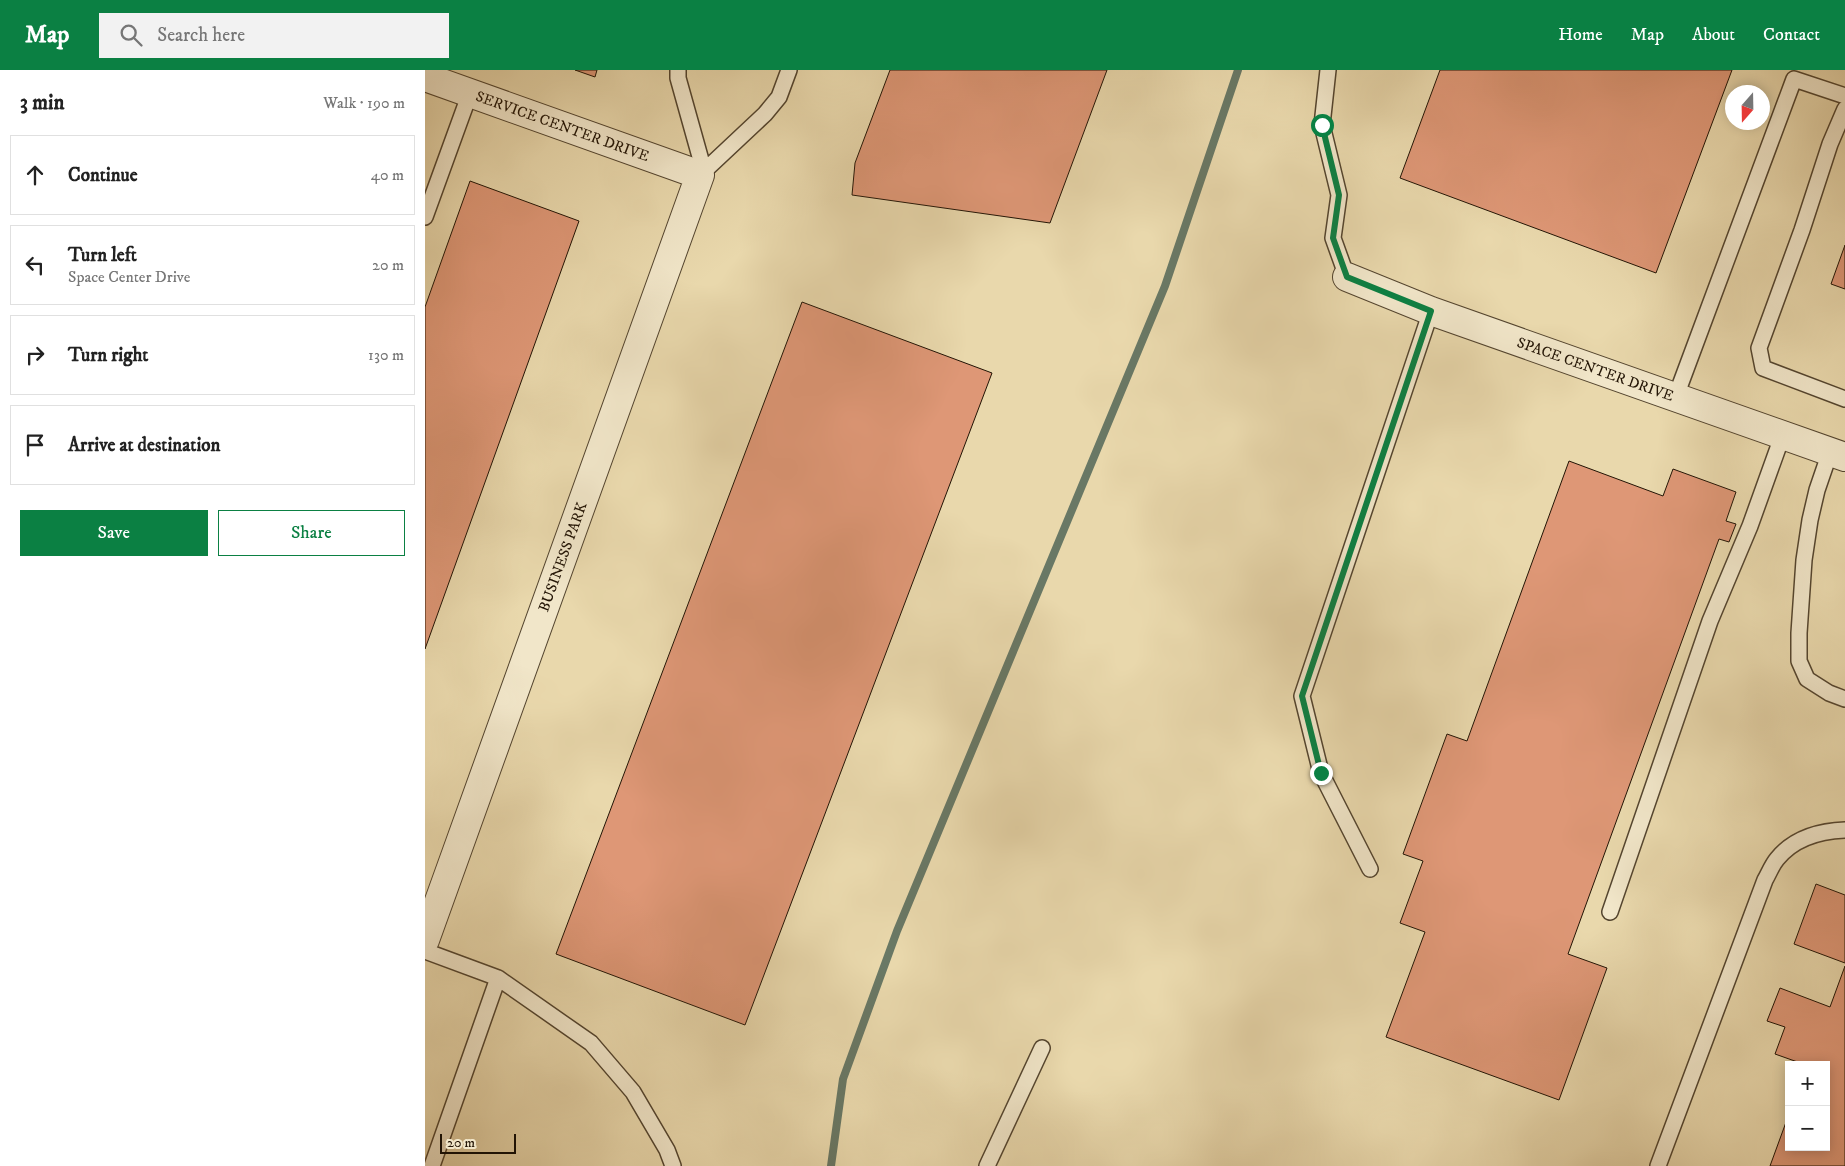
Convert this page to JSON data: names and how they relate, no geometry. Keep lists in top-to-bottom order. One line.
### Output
{"streets":{"street":["SERVICE CENTER DRIVE","SPACE CENTER DRIVE","BUSINESS PARK"]},"crossings":[["SERVICE CENTER DRIVE","BUSINESS PARK"]],"scale_bar":"20 m","north":"bottom","page":{"header":"Map","search":"Search here","nav":["Home","Map","About","Contact"],"heading":["3 min","Walk · 190 m"],"list":[["Continue","40 m"],["Turn left","Space Center Drive","20 m"],["Turn right","130 m"],"Arrive at destination"],"buttons":["Save","Share"],"map_buttons":["+","−"],"scale":"20 m"}}
